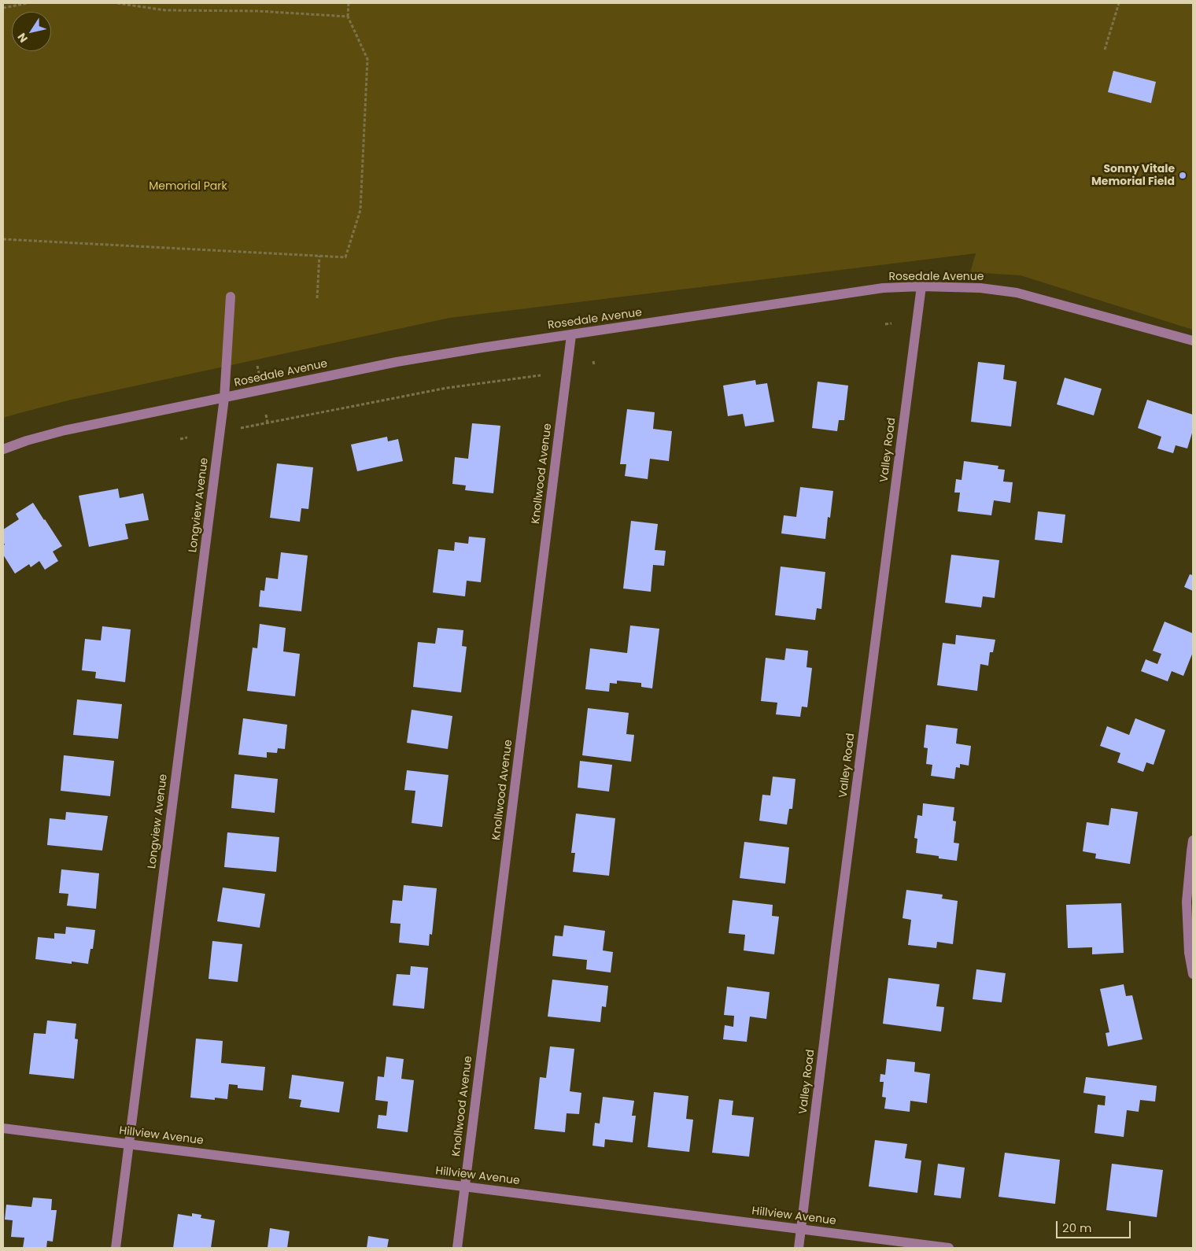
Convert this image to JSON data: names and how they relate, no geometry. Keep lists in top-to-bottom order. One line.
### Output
{"streets":{"street":["Rosedale Avenue","Valley Road","Knollwood Avenue","Longview Avenue","Hillview Avenue"]},"crossings":[["Rosedale Avenue","Valley Road"],["Rosedale Avenue","Knollwood Avenue"],["Rosedale Avenue","Longview Avenue"],["Valley Road","Hillview Avenue"],["Knollwood Avenue","Hillview Avenue"],["Longview Avenue","Hillview Avenue"]],"parks":["Memorial Park"],"places":["Sonny Vitale Memorial Field"],"scale_bar":"20 m","north":"bottom left"}
